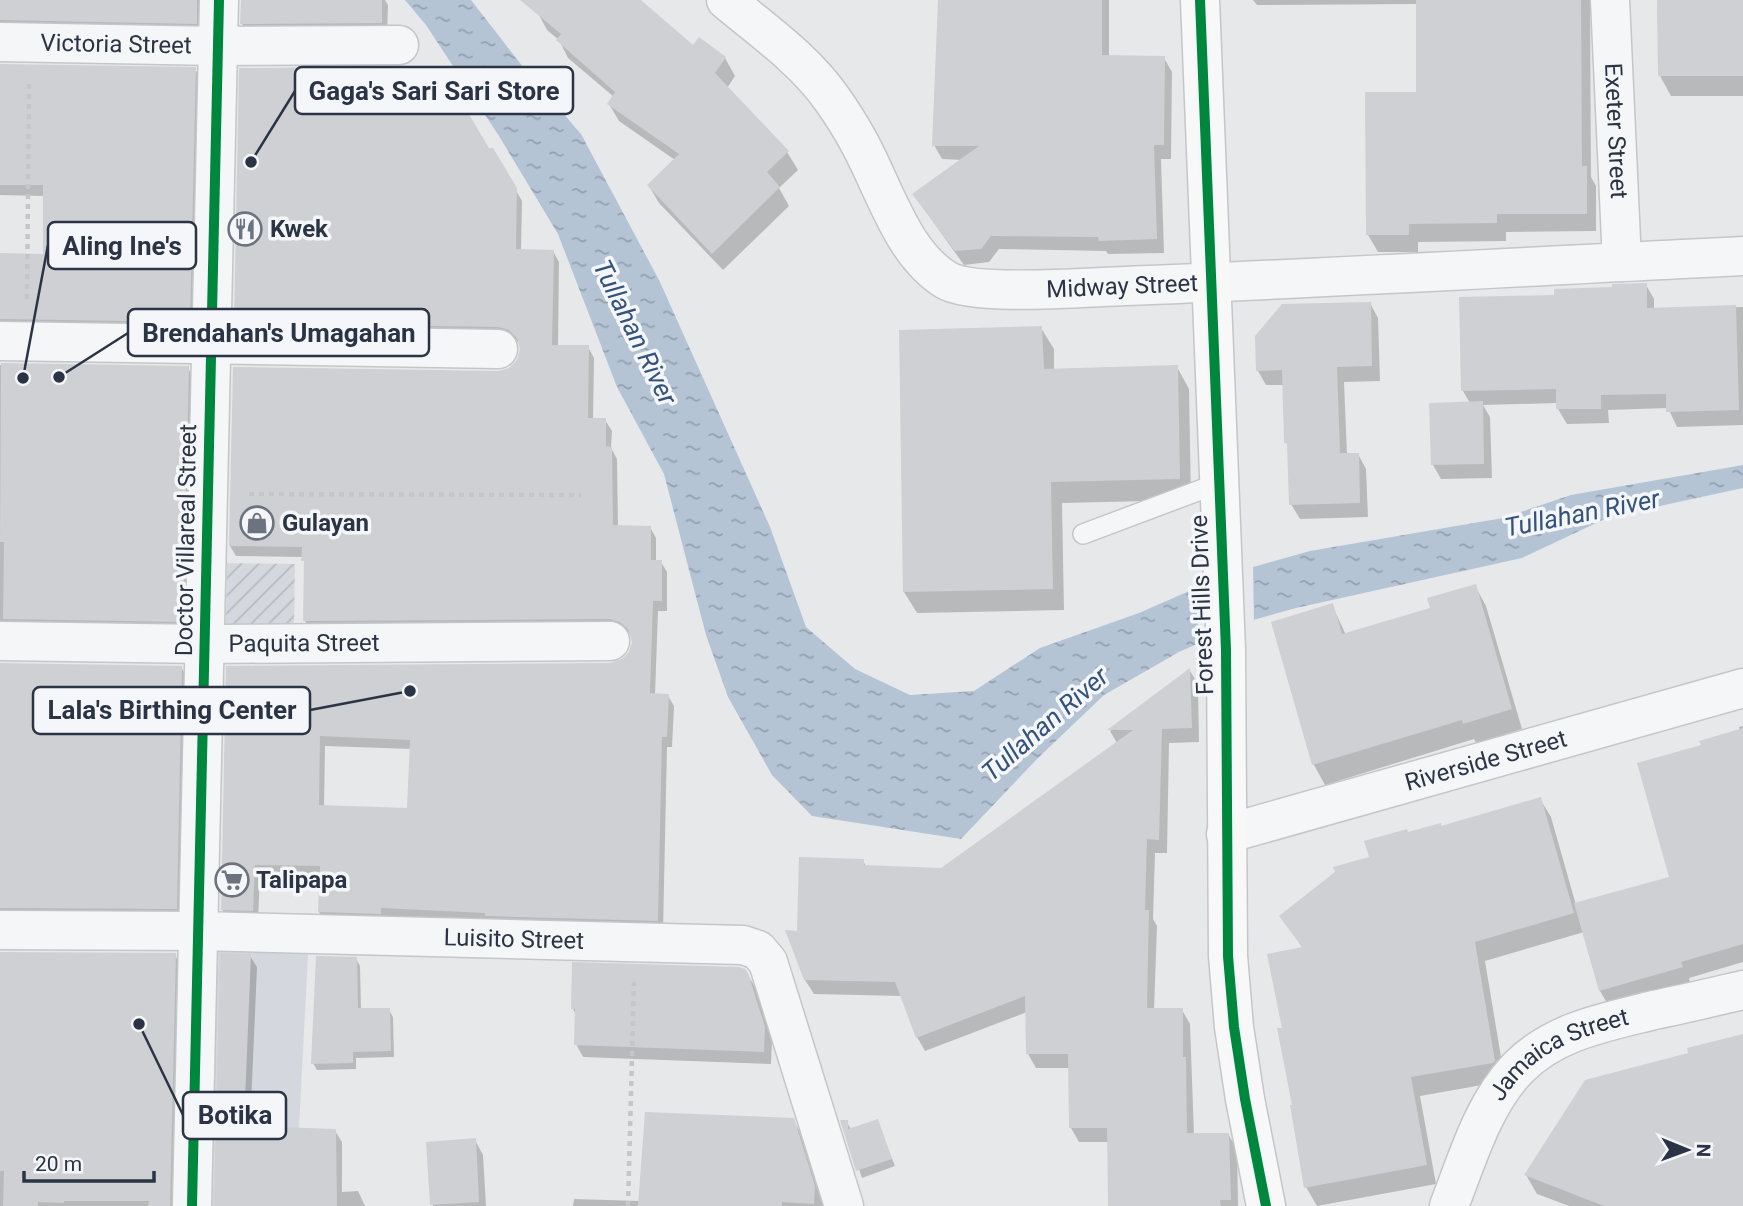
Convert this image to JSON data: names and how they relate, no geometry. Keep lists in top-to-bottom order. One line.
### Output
{"streets":{"street":["Victoria Street","Exeter Street","Midway Street","Doctor Villareal Street","Forest Hills Drive","Paquita Street","Riverside Street","Luisito Street","Jamaica Street"]},"crossings":[["Victoria Street","Doctor Villareal Street"],["Exeter Street","Midway Street"],["Midway Street","Forest Hills Drive"],["Doctor Villareal Street","Paquita Street"],["Doctor Villareal Street","Luisito Street"],["Forest Hills Drive","Riverside Street"]],"water":["Tullahan River"],"places":{"other":["Gaga's Sari Sari Store","Brendahan's Umagahan","Aling Ine's","Lala's Birthing Center","Botika"],"restaurant":["Kwek"],"shop":["Gulayan"],"supermarket":["Talipapa"]},"scale_bar":"20 m","north":"right"}
